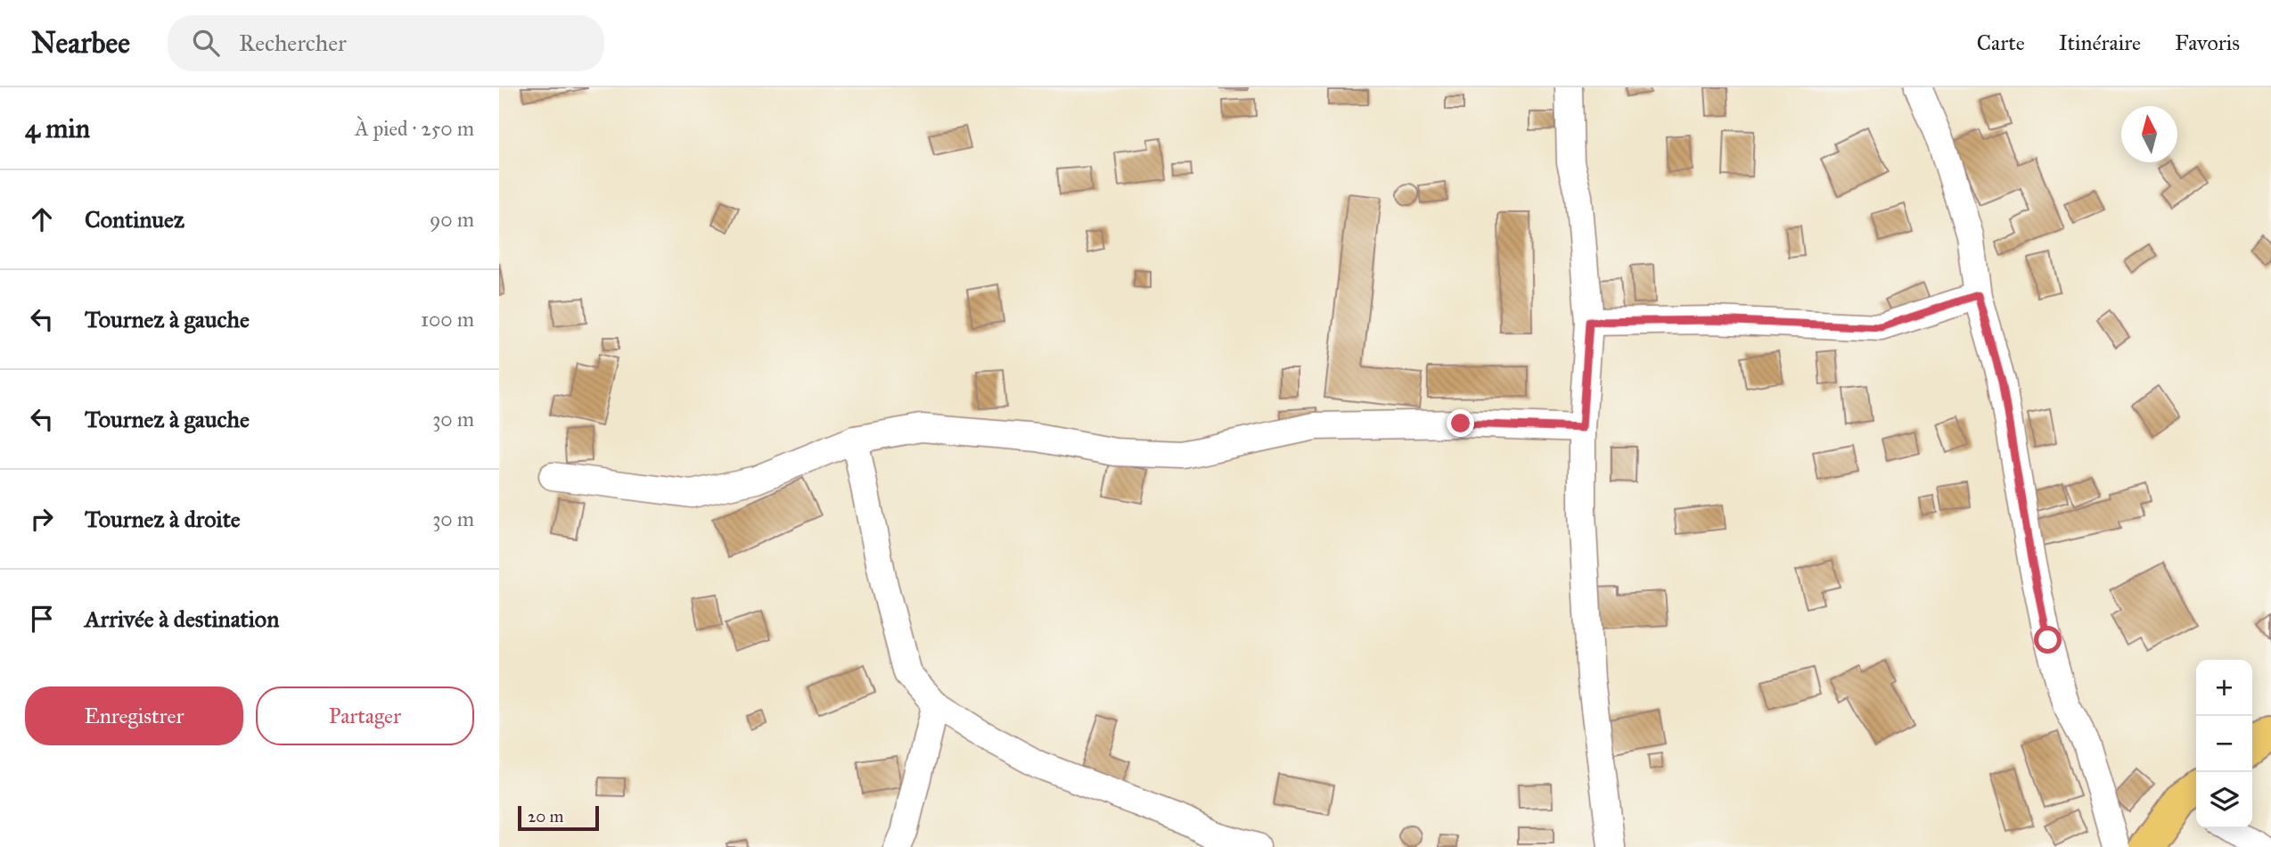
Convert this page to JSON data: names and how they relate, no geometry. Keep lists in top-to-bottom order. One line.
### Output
{"scale_bar":"20 m","north":"top","page":{"header":"Nearbee","search":"Rechercher","nav":["Carte","Itinéraire","Favoris"],"heading":["4 min","À pied · 250 m"],"list":[["Continuez","90 m"],["Tournez à gauche","100 m"],["Tournez à gauche","30 m"],["Tournez à droite","30 m"],"Arrivée à destination"],"map_buttons":["+","−"],"buttons":["Enregistrer","Partager"],"scale":"20 m"}}
